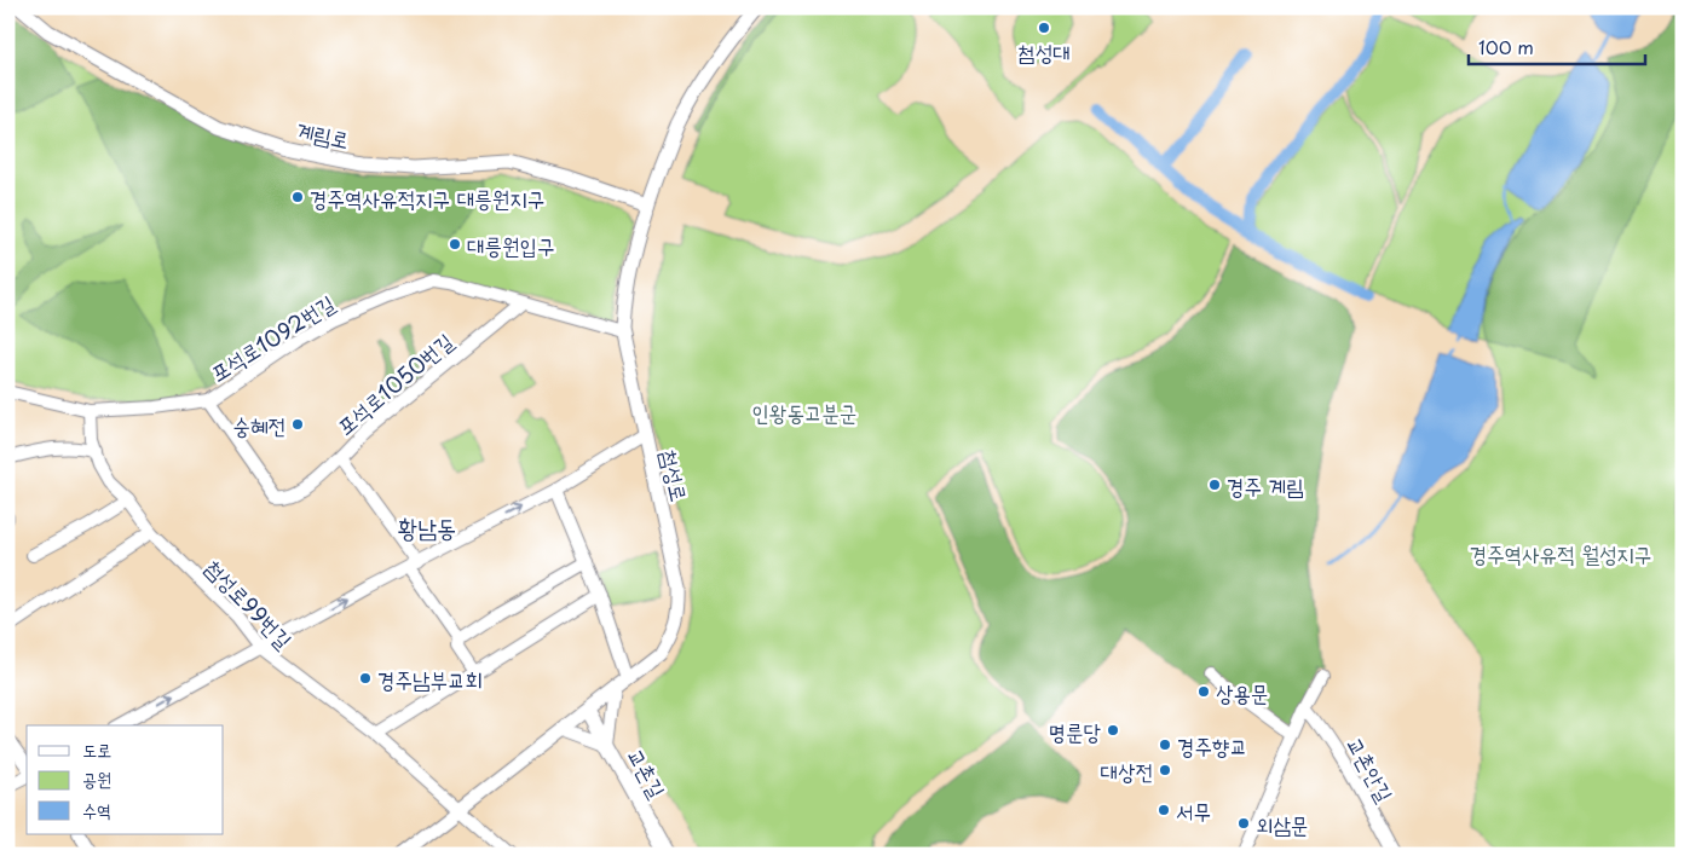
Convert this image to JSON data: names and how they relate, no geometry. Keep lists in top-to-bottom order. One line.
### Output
{"streets":{"street":["계림로","포석로1092번길","포석로1050번길","첨성로","첨성로99번길","교촌안길","교촌길"]},"crossings":[["계림로","첨성로"],["포석로1092번길","포석로1050번길"],["포석로1092번길","첨성로"],["포석로1092번길","첨성로99번길"],["첨성로","첨성로99번길"],["첨성로","교촌길"]],"districts":["황남동"],"parks":["인왕동고분군","경주역사유적 월성지구"],"places":["첨성대","경주역사유적지구 대릉원지구","대릉원입구","숭혜전","경주 계림","경주남부교회","상용문","명룬당","경주향교","대상전","서무","외삼문"],"legend":["도로","공원","수역"],"scale_bar":"100 m"}
